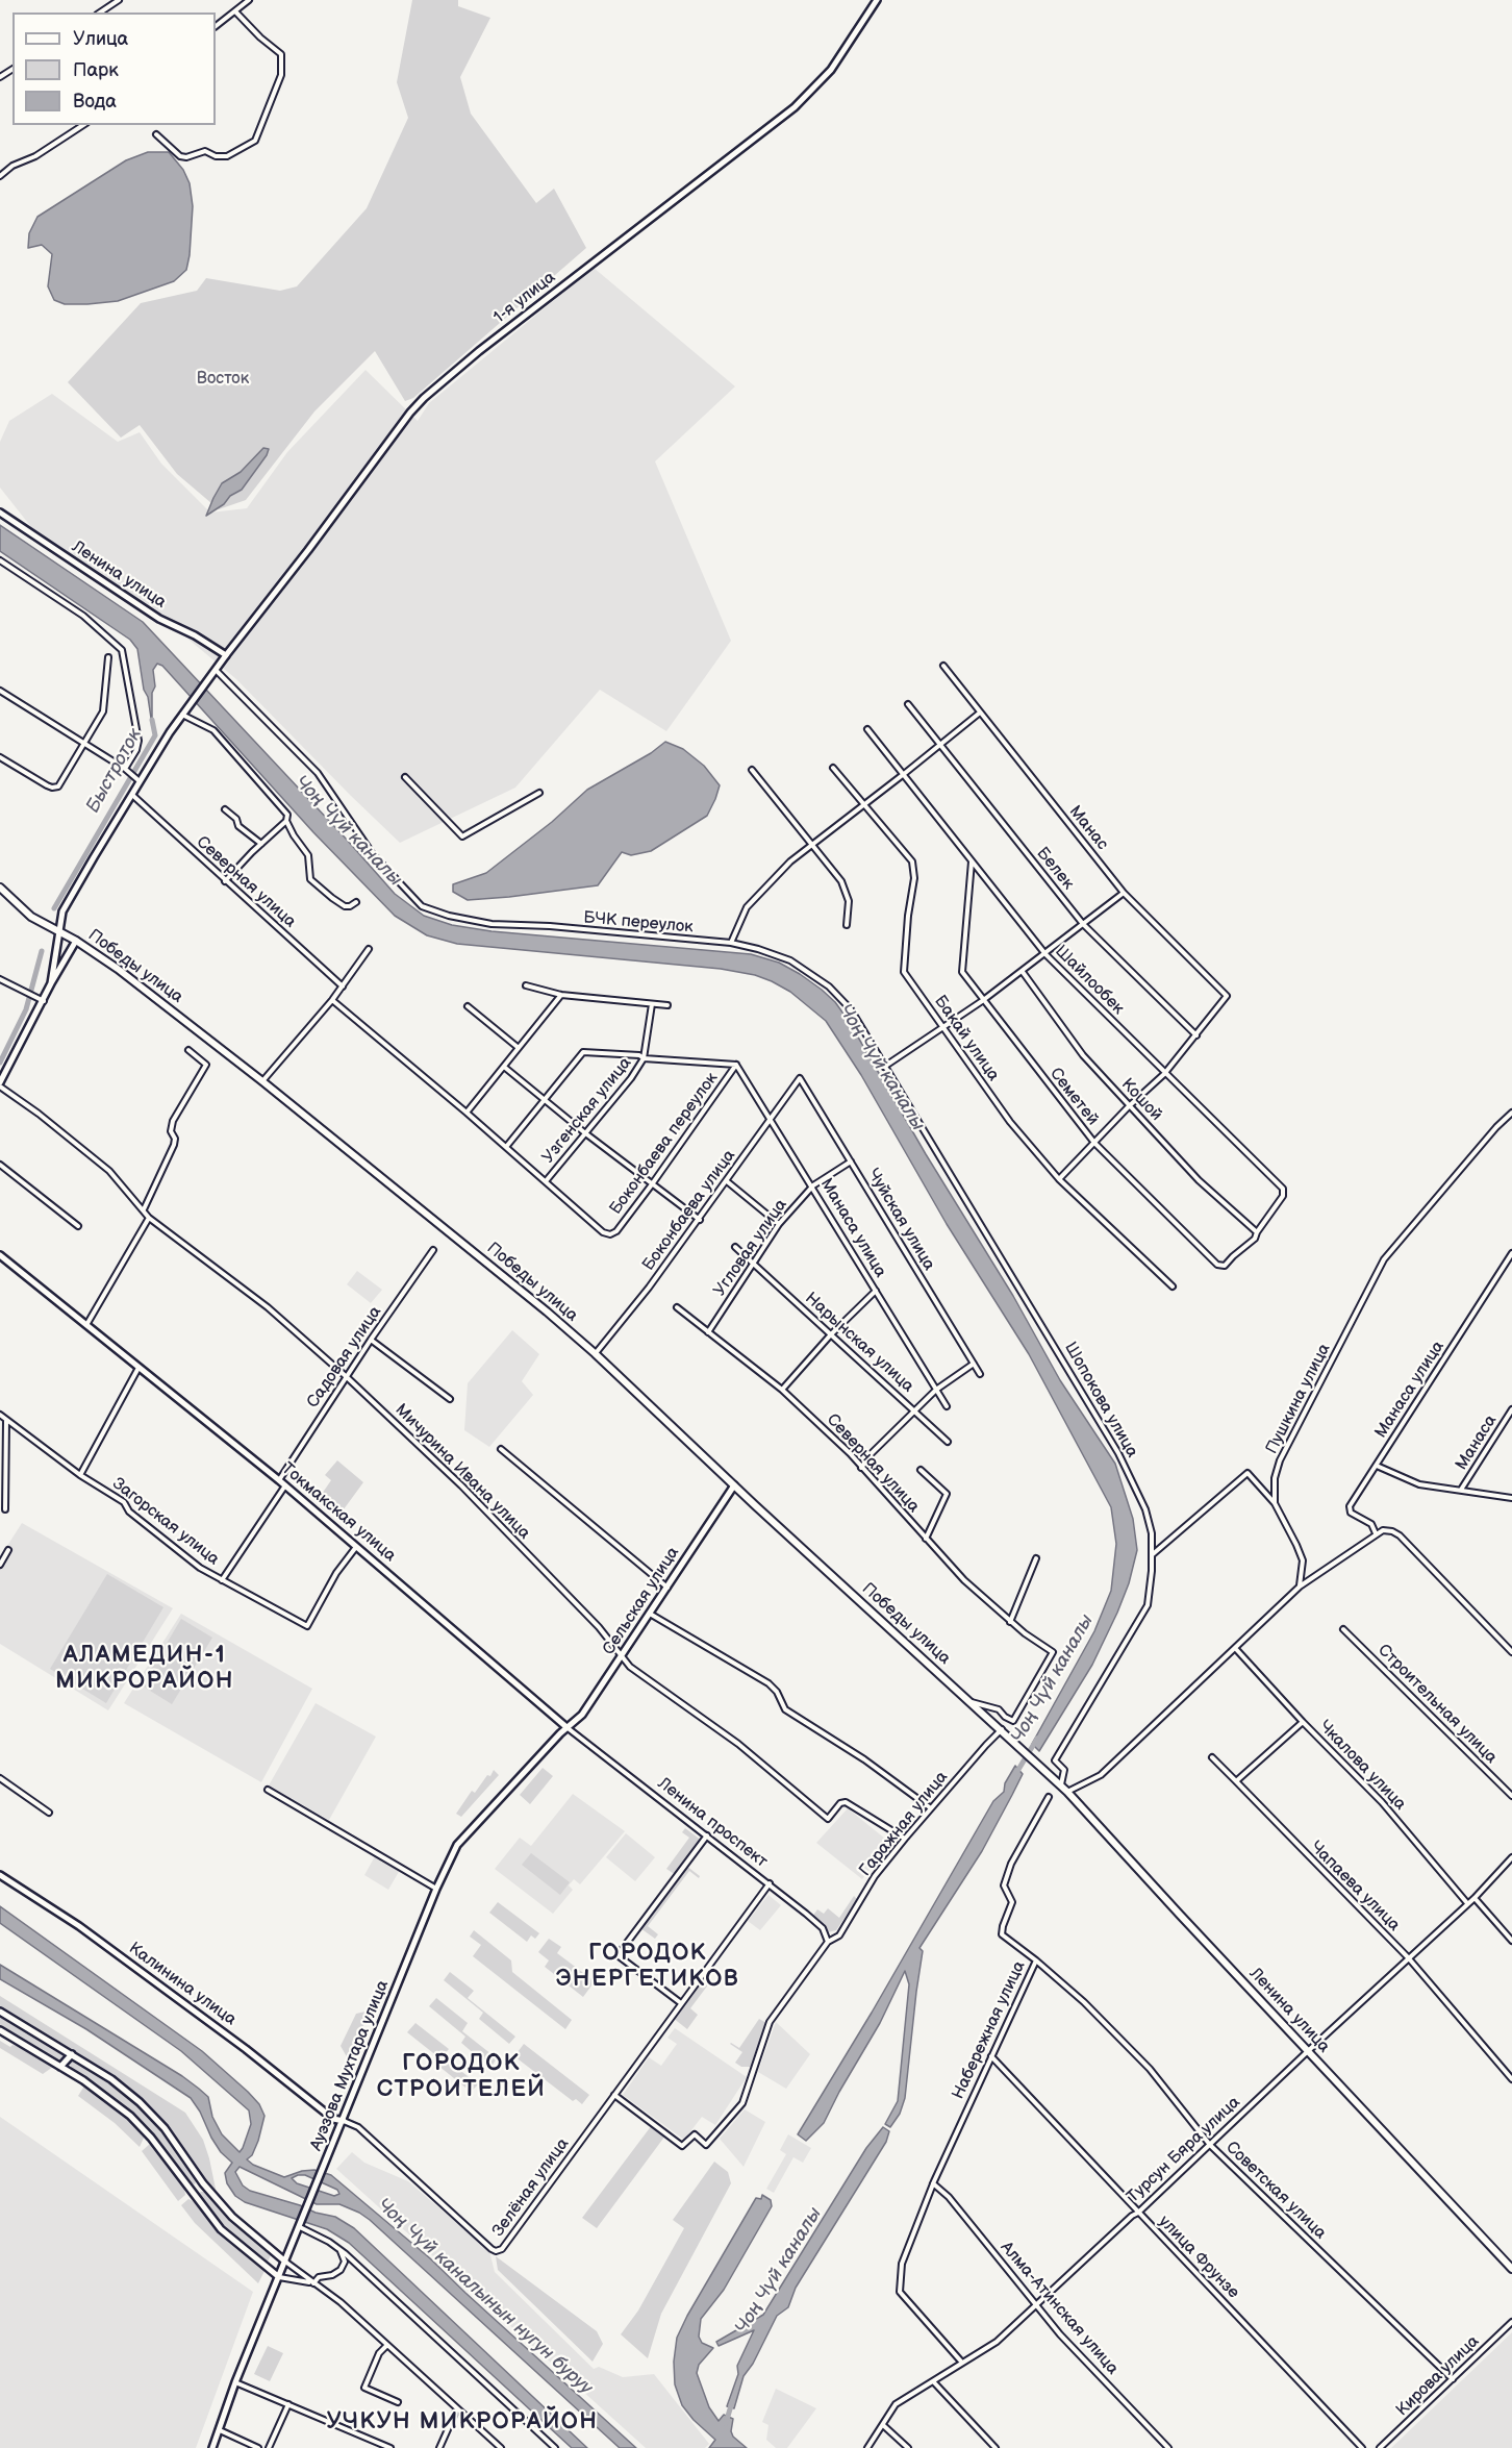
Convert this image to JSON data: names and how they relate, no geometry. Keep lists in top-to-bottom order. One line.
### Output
{"streets":{"main road":["1-я улица","Ленина улица","Победы улица","Токмакская улица","Сельская улица","Калинина улица","Ауэзова Мухтара улица"],"street":["Манас","Белек","Северная улица","БЧК переулок","Шайлообек","Бакай улица","Семетей","Кошой","Узгенская улица","Боконбаева переулок","Боконбаева улица","Чуйская улица","Манаса улица","Угловая улица","Нарынская улица","Садовая улица","Пушкина улица","Шопокова улица","Манаса","Мичурина Ивана улица","Загорская улица","Строительная улица","Чкалова улица","Ленина проспект","Гаражная улица","Чапаева улица","Набережная улица","Турсун Бяра улица","Зелёная улица","Советская улица","улица Фрунзе","Алма-Атинская улица","Кирова улица"]},"crossings":[["1-я улица","Ленина улица"],["1-я улица","БЧК переулок"],["Ленина улица","Победы улица"],["Ленина улица","Шопокова улица"],["Ленина улица","Турсун Бяра улица"],["Манас","Белек"],["Северная улица","Победы улица"],["Северная улица","Угловая улица"],["БЧК переулок","Шопокова улица"],["Победы улица","Боконбаева улица"],["Победы улица","Сельская улица"],["Победы улица","Гаражная улица"],["Шайлообек","Семетей"],["Шайлообек","Кошой"],["Семетей","Кошой"],["Узгенская улица","Боконбаева переулок"],["Боконбаева переулок","Манаса улица"],["Боконбаева улица","Чуйская улица"],["Боконбаева улица","Манаса улица"],["Чуйская улица","Угловая улица"],["Манаса улица","Угловая улица"],["Манаса улица","Манаса"],["Угловая улица","Нарынская улица"],["Садовая улица","Мичурина Ивана улица"],["Садовая улица","Токмакская улица"],["Мичурина Ивана улица","Сельская улица"],["Мичурина Ивана улица","Гаражная улица"],["Токмакская улица","Загорская улица"],["Токмакская улица","Сельская улица"],["Токмакская улица","Ленина проспект"],["Токмакская улица","Ауэзова Мухтара улица"],["Сельская улица","Ленина проспект"],["Сельская улица","Ауэзова Мухтара улица"],["Чкалова улица","Турсун Бяра улица"],["Ленина проспект","Гаражная улица"],["Ленина проспект","Ауэзова Мухтара улица"],["Ленина проспект","Зелёная улица"],["Чапаева улица","Турсун Бяра улица"],["Калинина улица","Ауэзова Мухтара улица"],["Калинина улица","Зелёная улица"],["Набережная улица","Турсун Бяра улица"],["Набережная улица","Советская улица"],["Набережная улица","улица Фрунзе"],["Набережная улица","Алма-Атинская улица"],["Ауэзова Мухтара улица","Зелёная улица"],["Турсун Бяра улица","Советская улица"],["Турсун Бяра улица","улица Фрунзе"],["Турсун Бяра улица","Алма-Атинская улица"],["Советская улица","Кирова улица"]],"districts":["АЛАМЕДИН-1 МИКРОРАЙОН","ГОРОДОК ЭНЕРГЕТИКОВ","ГОРОДОК СТРОИТЕЛЕЙ","УЧКУН МИКРОРАЙОН"],"water":["Быстроток","Чоң Чүй каналы","Чоң Чүй каналынын нугун буруу"],"parks":["Восток"],"legend":["Улица","Парк","Вода"]}
